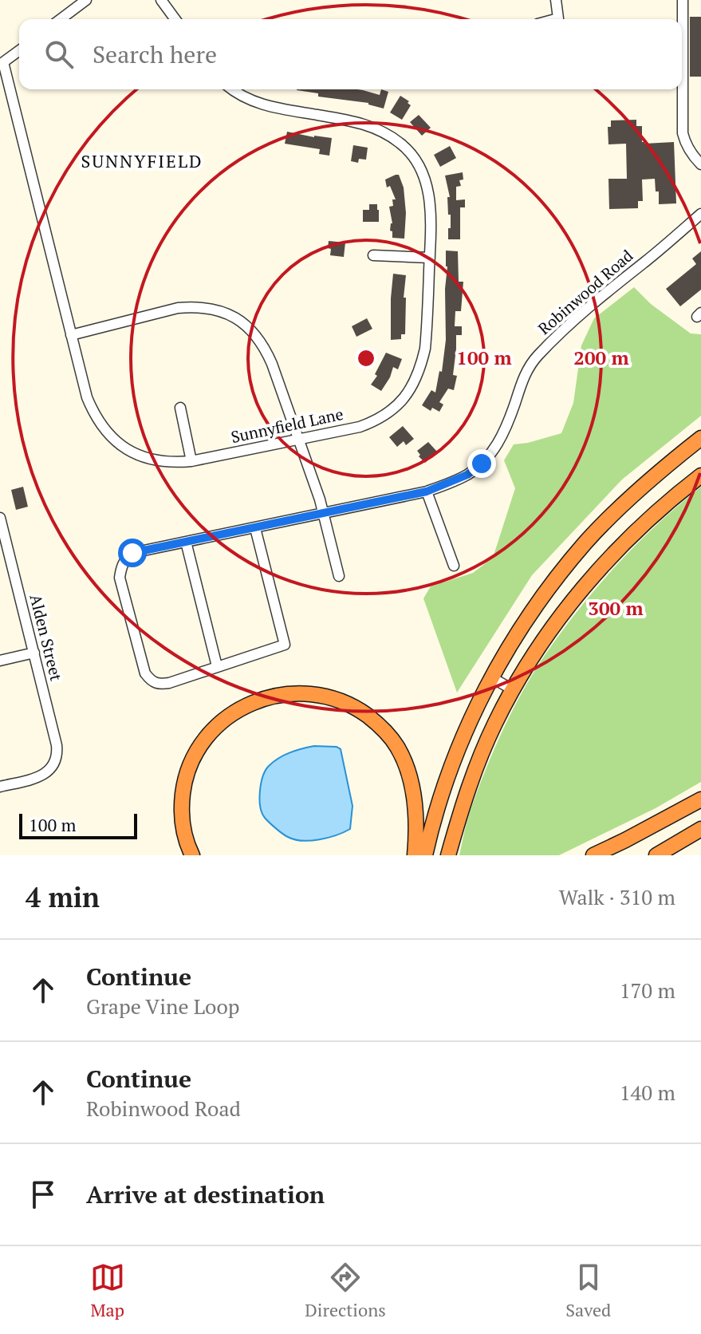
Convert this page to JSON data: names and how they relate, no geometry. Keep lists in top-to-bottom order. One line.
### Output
{"streets":{"street":["Robinwood Road","Sunnyfield Lane","Alden Street"]},"districts":["SUNNYFIELD"],"scale_bar":"100 m","page":{"search":"Search here","scale":"100 m","heading":["4 min","Walk · 310 m"],"list":[["Continue","Grape Vine Loop","170 m"],["Continue","Robinwood Road","140 m"],"Arrive at destination"],"nav":["Map","Directions","Saved"]},"rings":["100 m","200 m","300 m"]}
